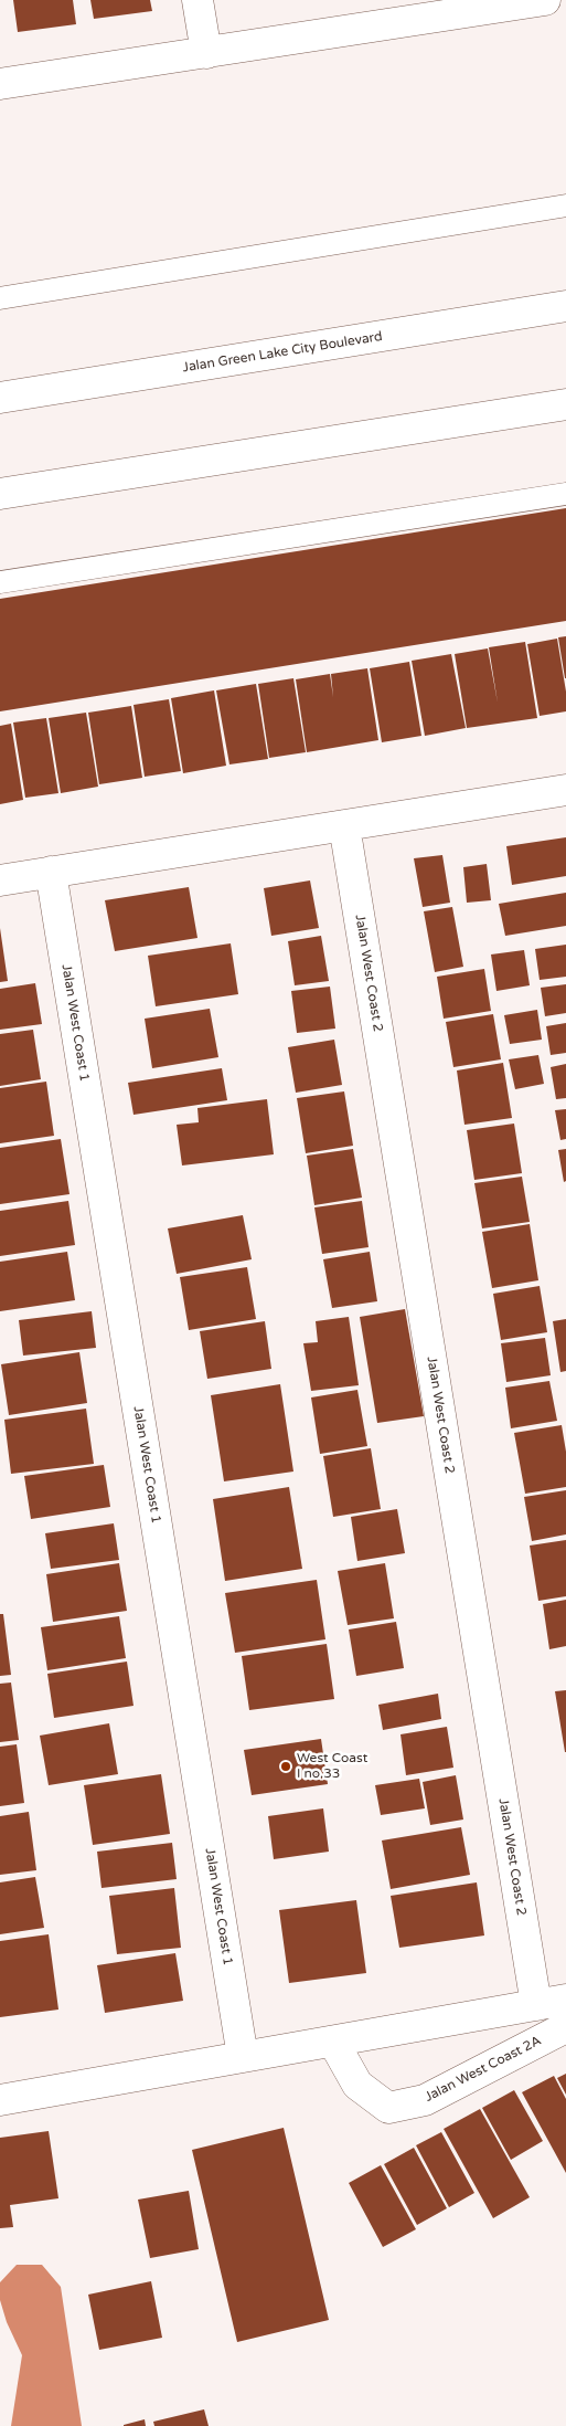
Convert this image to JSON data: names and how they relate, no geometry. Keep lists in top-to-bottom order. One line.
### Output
{"streets":{"street":["Jalan Green Lake City Boulevard","Jalan West Coast 2","Jalan West Coast 1","Jalan West Coast 2A"]},"places":["West Coast I no.33"]}
